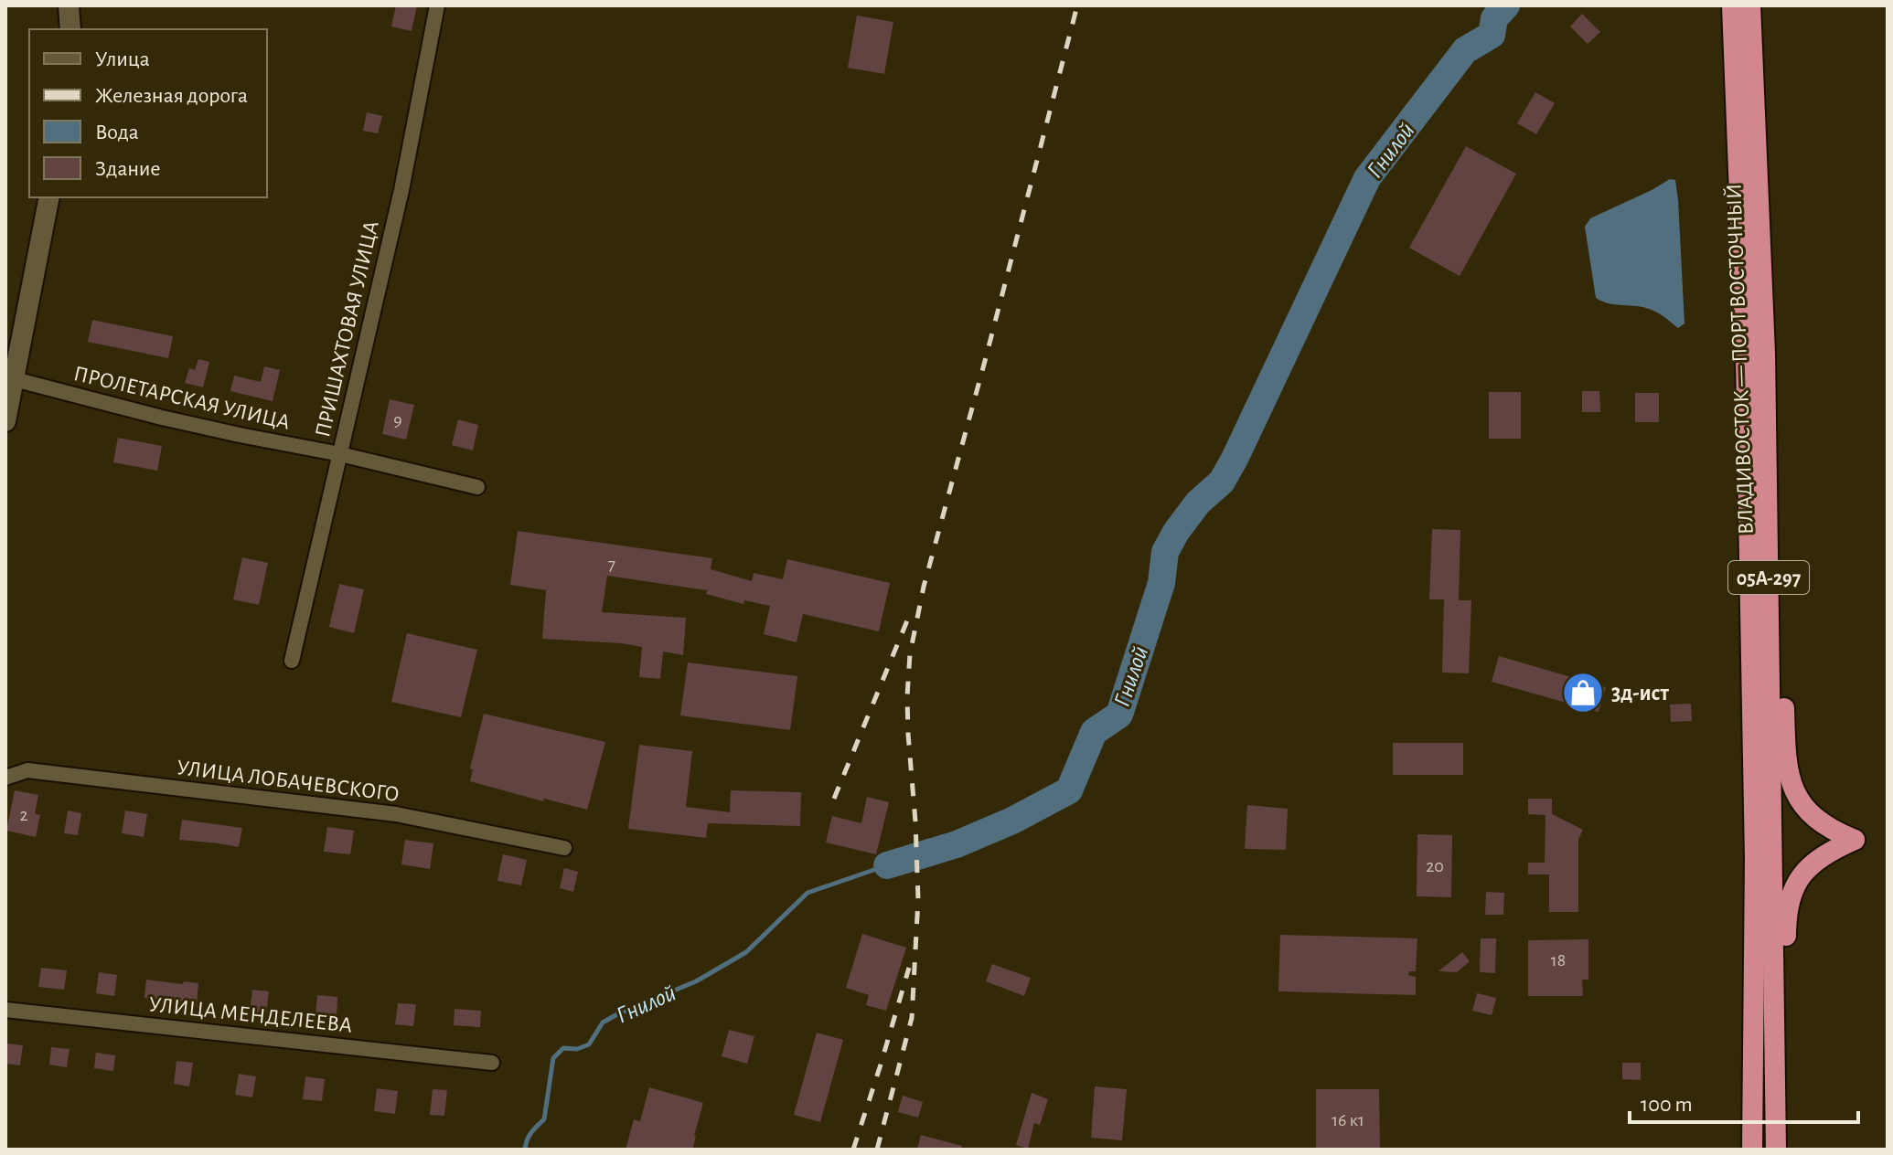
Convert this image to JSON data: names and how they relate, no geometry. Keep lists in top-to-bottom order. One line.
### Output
{"streets":{"highway":["ВЛАДИВОСТОК — ПОРТ ВОСТОЧНЫЙ","05А-297"],"street":["ПРИШАХТОВАЯ УЛИЦА","ПРОЛЕТАРСКАЯ УЛИЦА","УЛИЦА ЛОБАЧЕВСКОГО","УЛИЦА МЕНДЕЛЕЕВА"]},"crossings":[["ПРИШАХТОВАЯ УЛИЦА","ПРОЛЕТАРСКАЯ УЛИЦА"]],"water":["Гнилой"],"places":{"shop":["3д-ист"]},"house_numbers":["9","7","2","20","18","16 к1"],"legend":["Улица","Железная дорога","Вода","Здание"],"scale_bar":"100 m"}
